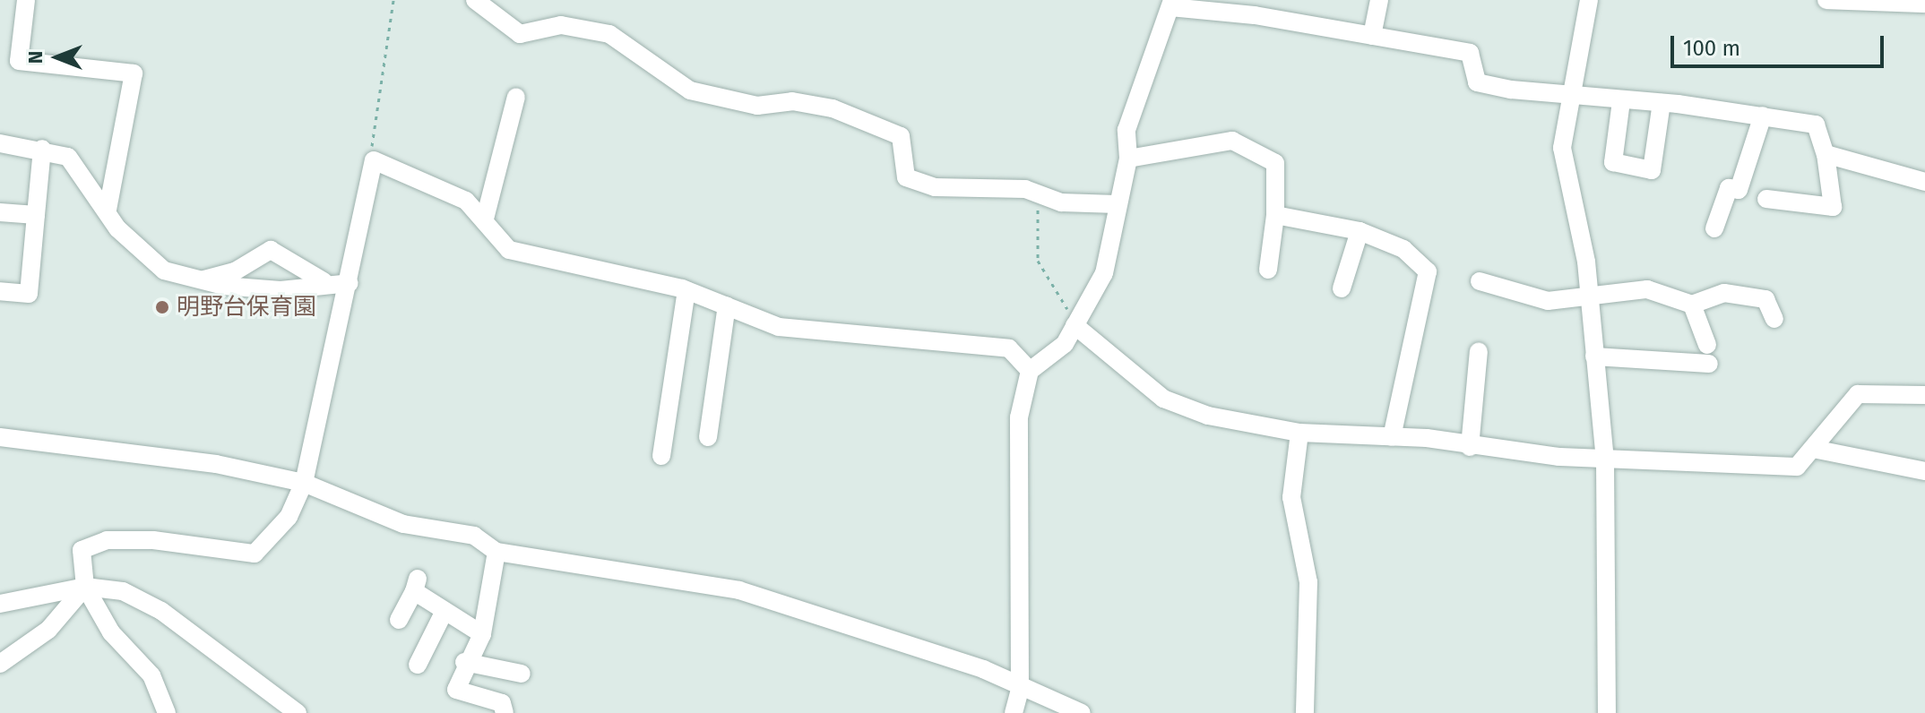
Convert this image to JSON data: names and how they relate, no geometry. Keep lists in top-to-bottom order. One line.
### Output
{"places":["明野台保育園"],"scale_bar":"100 m","north":"left"}
